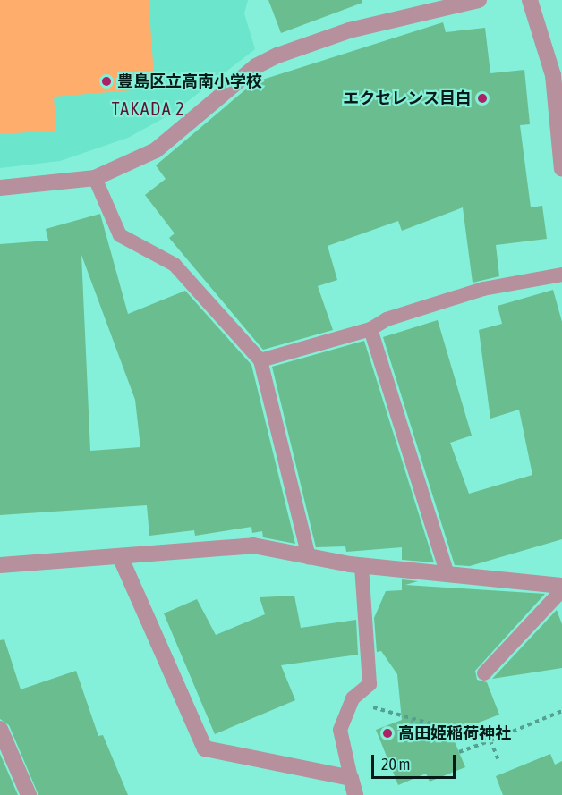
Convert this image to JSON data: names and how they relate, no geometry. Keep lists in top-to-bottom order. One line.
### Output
{"districts":["TAKADA 2"],"places":["豊島区立高南小学校","エクセレンス目白","高田姫稲荷神社"],"scale_bar":"20 m"}
